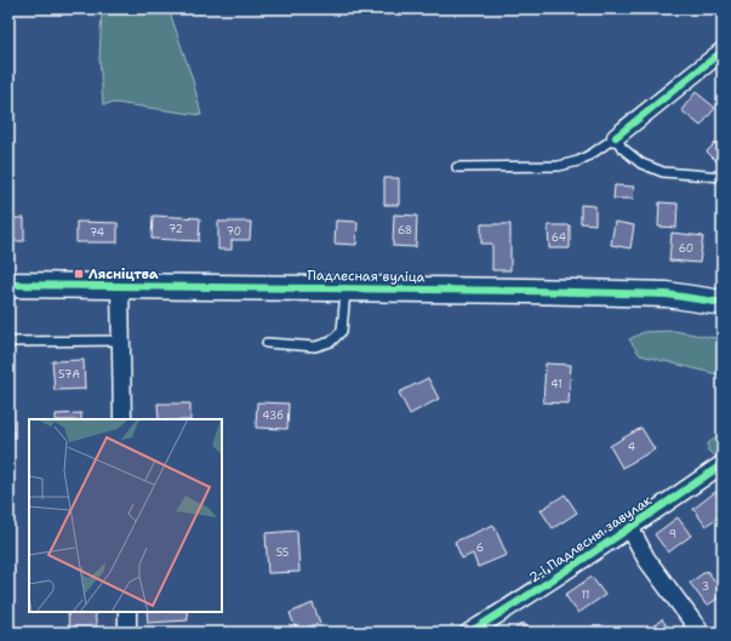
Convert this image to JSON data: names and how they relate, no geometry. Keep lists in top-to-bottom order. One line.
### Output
{"streets":{"main road":["Падлесная вуліца"],"street":["2-і Падлесны завулак"]},"places":{"transit":["Лясніцтва"]},"house_numbers":["72","68","70","74","64","60","57А","41","43б","4","9","6","55","3","11"]}
